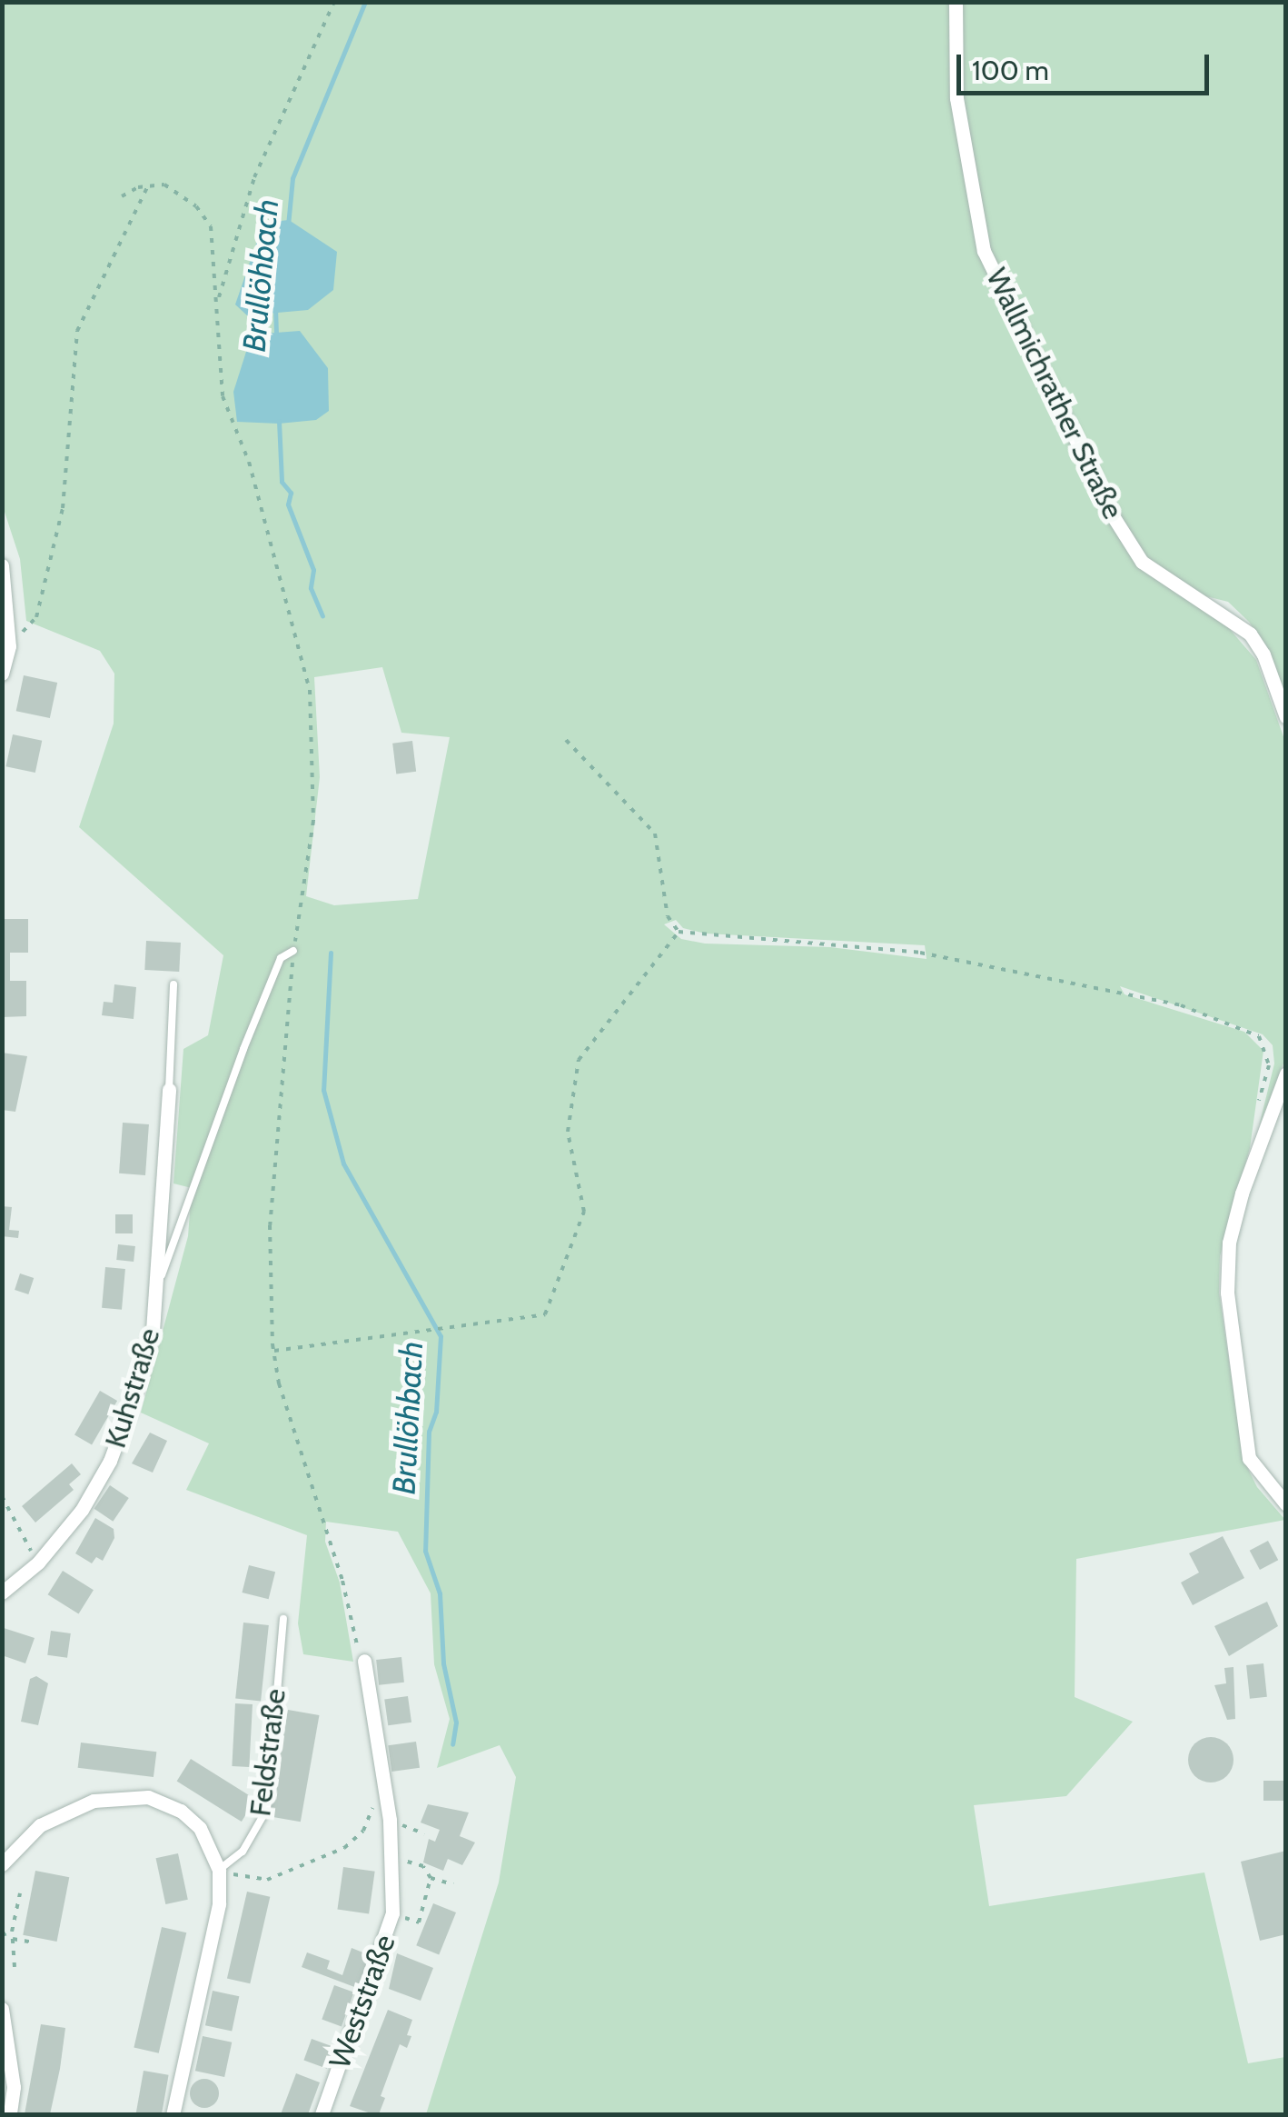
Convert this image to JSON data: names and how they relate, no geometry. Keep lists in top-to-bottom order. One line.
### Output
{"streets":{"street":["Wallmichrather Straße","Kuhstraße","Feldstraße","Weststraße"]},"water":["Brullöhbach"],"scale_bar":"100 m"}
